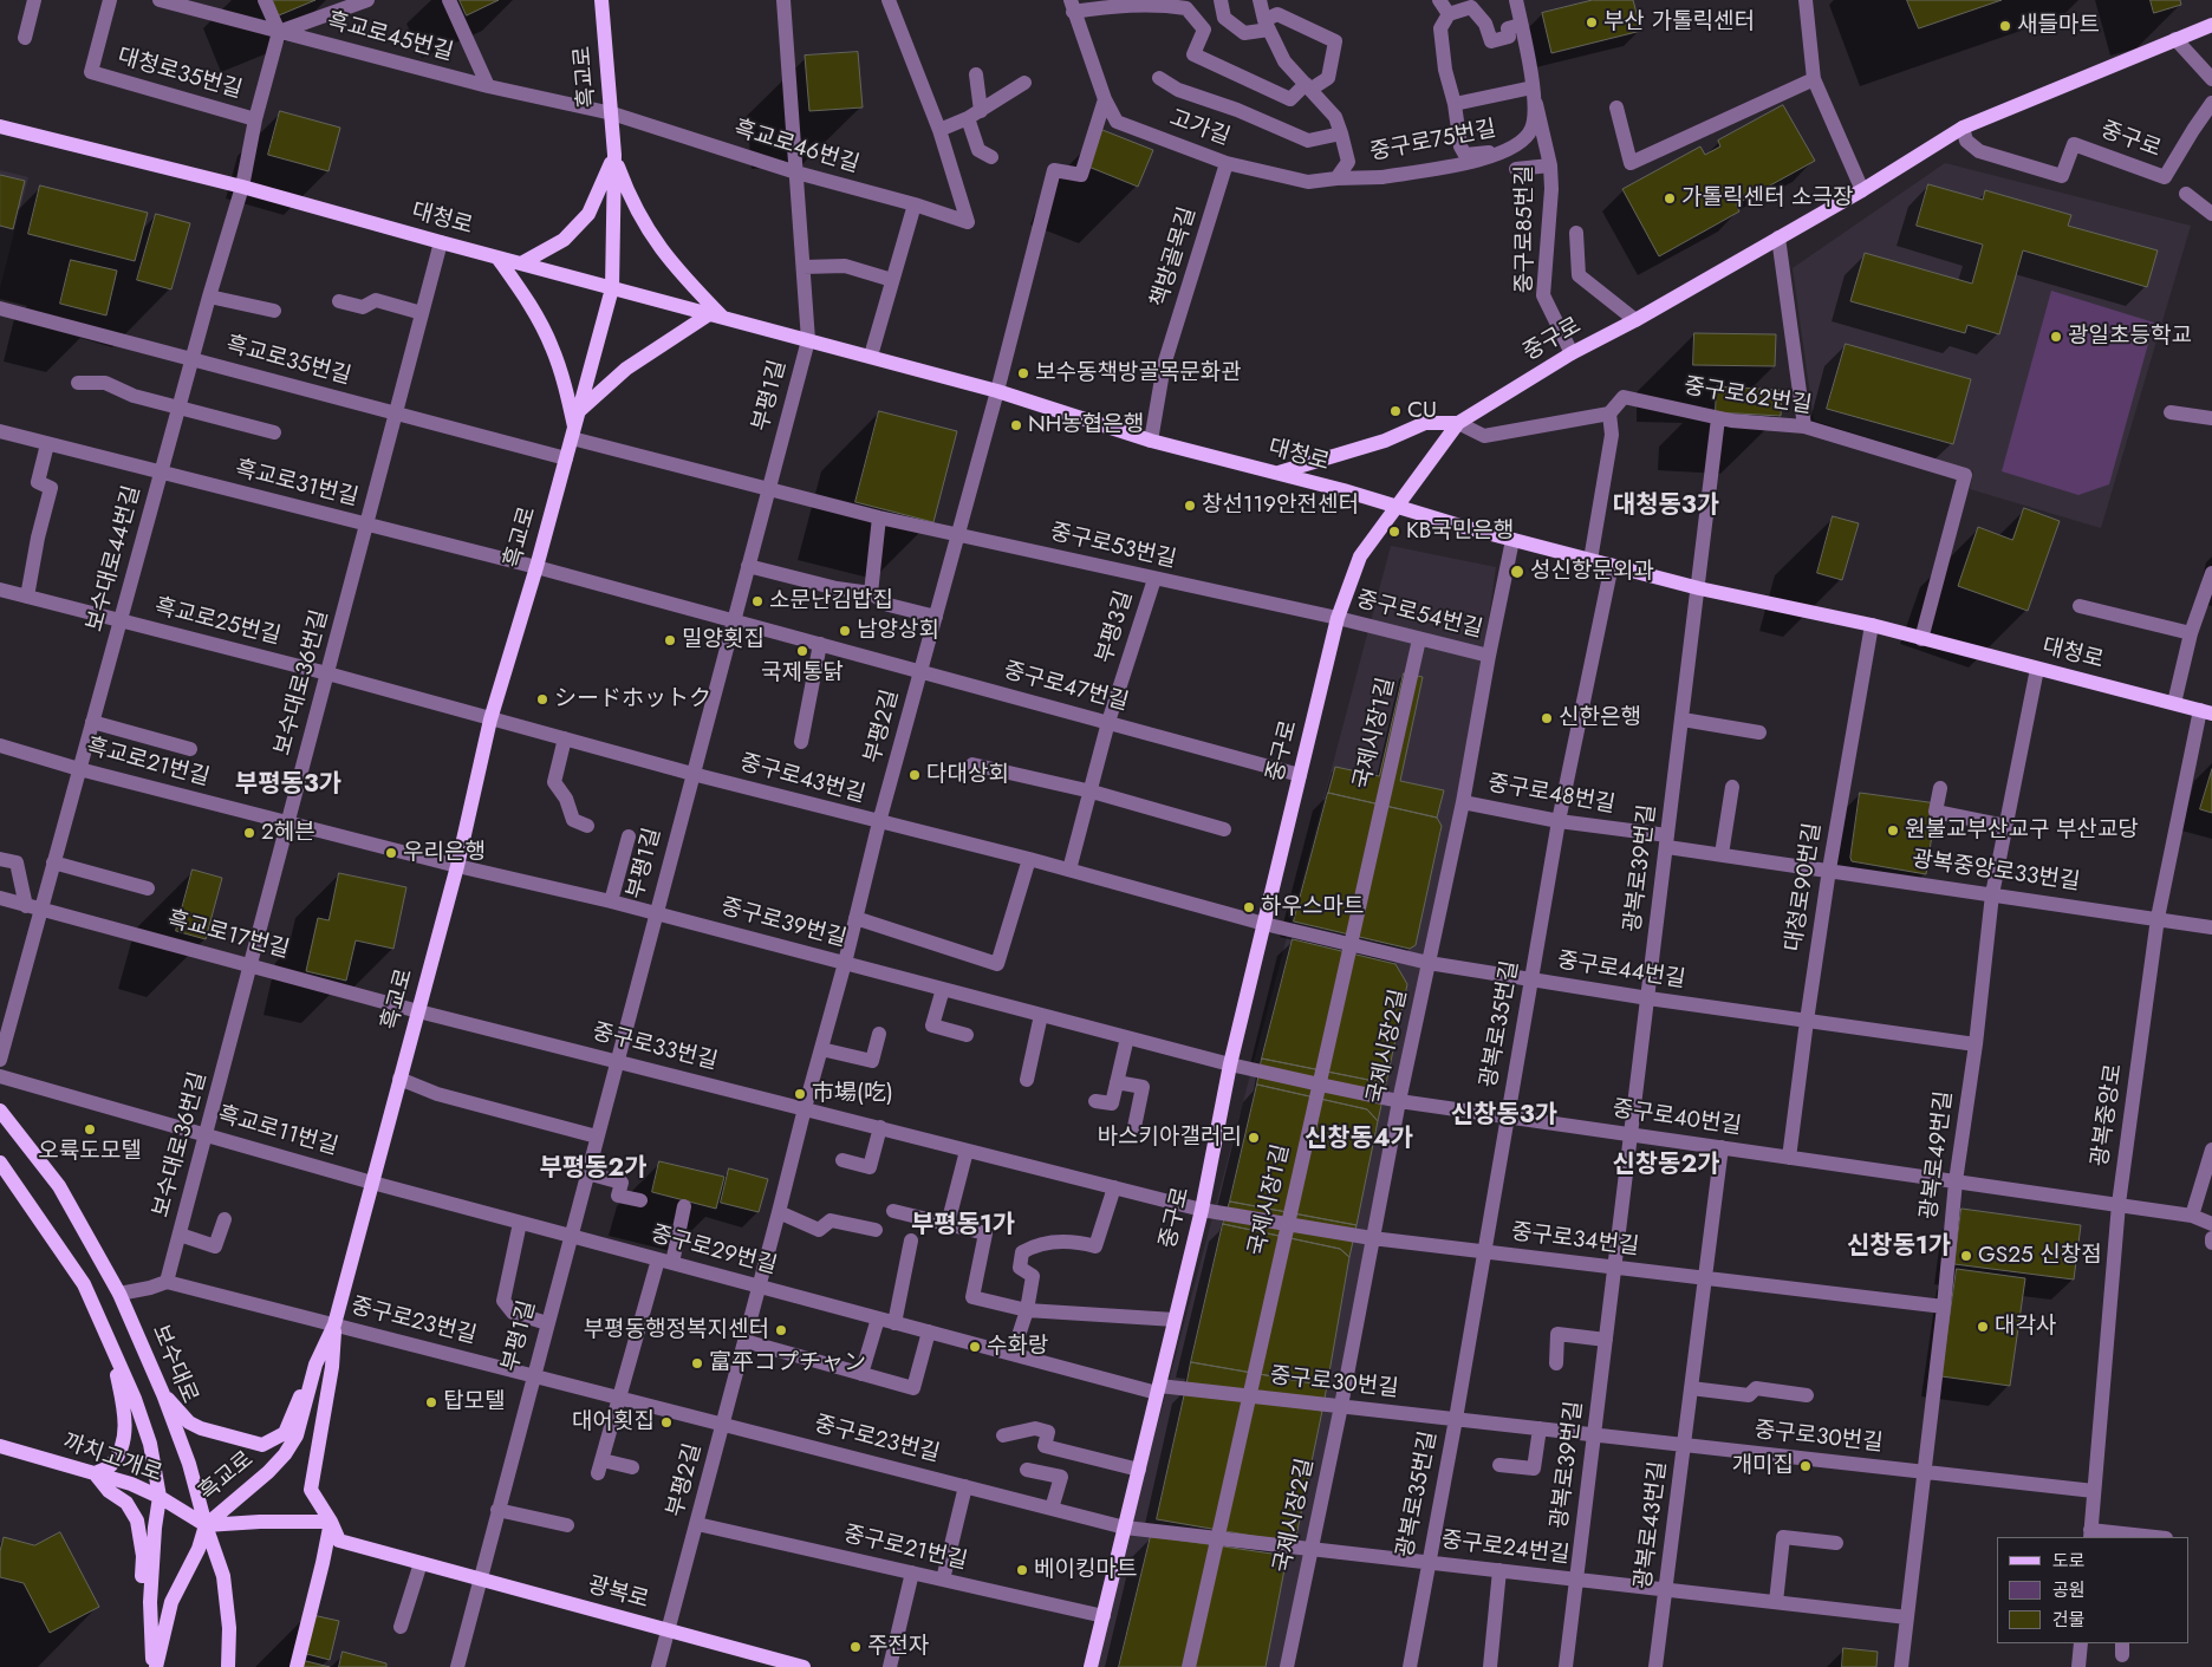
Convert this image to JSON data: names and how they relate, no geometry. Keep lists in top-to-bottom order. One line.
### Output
{"streets":{"main road":["흑교로","중구로","대청로","보수대로","까치고개로","광복로"],"street":["흑교로45번길","대청로35번길","고가길","중구로75번길","흑교로46번길","중구로85번길","책방골목길","흑교로35번길","부평1길","중구로62번길","흑교로31번길","중구로53번길","보수대로44번길","중구로54번길","흑교로25번길","부평3길","보수대로36번길","중구로47번길","부평2길","국제시장1길","흑교로21번길","중구로43번길","중구로48번길","광복로39번길","광복중앙로33번길","대청로90번길","중구로39번길","흑교로17번길","중구로44번길","광복로35번길","국제시장2길","중구로33번길","광복중앙로","중구로40번길","흑교로11번길","광복로49번길","중구로34번길","중구로29번길","중구로23번길","중구로30번길","광복로43번길","중구로21번길","중구로24번길"]},"crossings":[["흑교로45번길","대청로35번길"],["흑교로45번길","흑교로"],["흑교로45번길","흑교로46번길"],["대청로35번길","대청로"],["대청로35번길","보수대로44번길"],["흑교로","흑교로46번길"],["흑교로","대청로"],["흑교로","흑교로35번길"],["흑교로","흑교로31번길"],["흑교로","중구로53번길"],["흑교로","흑교로25번길"],["흑교로","중구로47번길"],["흑교로","흑교로21번길"],["흑교로","중구로43번길"],["흑교로","중구로39번길"],["흑교로","흑교로17번길"],["흑교로","중구로33번길"],["흑교로","흑교로11번길"],["흑교로","중구로29번길"],["흑교로","중구로23번길"],["흑교로","보수대로"],["흑교로","까치고개로"],["흑교로","광복로"],["고가길","중구로75번길"],["고가길","책방골목길"],["중구로","대청로"],["중구로","중구로85번길"],["중구로","중구로62번길"],["중구로","중구로53번길"],["중구로","중구로54번길"],["중구로","중구로47번길"],["중구로","중구로43번길"],["중구로","중구로39번길"],["중구로","중구로44번길"],["중구로","중구로33번길"],["중구로","중구로40번길"],["중구로","중구로34번길"],["중구로","중구로29번길"],["중구로","중구로23번길"],["중구로","중구로30번길"],["중구로","중구로21번길"],["중구로","중구로24번길"],["중구로75번길","중구로85번길"],["흑교로46번길","부평1길"],["대청로","책방골목길"],["대청로","부평1길"],["대청로","중구로62번길"],["대청로","보수대로44번길"],["대청로","보수대로36번길"],["대청로","부평2길"],["대청로","광복로39번길"],["대청로","대청로90번길"],["대청로","광복로35번길"],["대청로","국제시장2길"],["대청로","광복중앙로"],["대청로","광복로49번길"],["흑교로35번길","보수대로44번길"],["흑교로35번길","보수대로36번길"],["부평1길","중구로53번길"],["부평1길","중구로47번길"],["부평1길","중구로43번길"],["부평1길","중구로39번길"],["부평1길","중구로33번길"],["부평1길","중구로29번길"],["부평1길","중구로23번길"],["부평1길","광복로"],["흑교로31번길","보수대로44번길"],["흑교로31번길","보수대로36번길"],["흑교로31번길","중구로47번길"],["중구로53번길","중구로54번길"],["중구로53번길","부평3길"],["중구로53번길","부평2길"],["보수대로44번길","흑교로25번길"],["보수대로44번길","흑교로21번길"],["보수대로44번길","흑교로17번길"],["중구로54번길","국제시장1길"],["중구로54번길","국제시장2길"],["흑교로25번길","보수대로36번길"],["흑교로25번길","중구로43번길"],["부평3길","중구로47번길"],["부평3길","중구로43번길"],["보수대로36번길","흑교로21번길"],["보수대로36번길","흑교로17번길"],["보수대로36번길","흑교로11번길"],["보수대로36번길","중구로23번길"],["중구로47번길","부평2길"],["부평2길","중구로43번길"],["부평2길","중구로39번길"],["부평2길","중구로33번길"],["부평2길","중구로29번길"],["부평2길","중구로23번길"],["부평2길","중구로21번길"],["부평2길","광복로"],["국제시장1길","중구로44번길"],["국제시장1길","중구로40번길"],["국제시장1길","중구로34번길"],["국제시장1길","중구로30번길"],["국제시장1길","중구로24번길"],["흑교로21번길","중구로39번길"],["중구로43번길","중구로44번길"],["중구로48번길","광복로39번길"],["중구로48번길","광복중앙로33번길"],["중구로48번길","광복로35번길"],["중구로48번길","국제시장2길"],["광복로39번길","광복중앙로33번길"],["광복로39번길","중구로44번길"],["광복로39번길","중구로40번길"],["광복로39번길","중구로34번길"],["광복로39번길","중구로30번길"],["광복로39번길","중구로24번길"],["광복중앙로33번길","대청로90번길"],["광복중앙로33번길","광복중앙로"],["광복중앙로33번길","광복로49번길"],["대청로90번길","중구로44번길"],["대청로90번길","중구로40번길"],["중구로39번길","중구로40번길"],["흑교로17번길","중구로33번길"],["중구로44번길","광복로35번길"],["중구로44번길","국제시장2길"],["중구로44번길","광복로49번길"],["광복로35번길","중구로40번길"],["광복로35번길","중구로34번길"],["광복로35번길","중구로30번길"],["광복로35번길","중구로24번길"],["국제시장2길","중구로40번길"],["국제시장2길","중구로34번길"],["국제시장2길","중구로30번길"],["국제시장2길","중구로24번길"],["중구로33번길","중구로34번길"],["광복중앙로","중구로40번길"],["광복중앙로","중구로30번길"],["중구로40번길","광복로49번길"],["중구로40번길","광복로43번길"],["흑교로11번길","중구로29번길"],["광복로49번길","중구로34번길"],["광복로49번길","중구로30번길"],["광복로49번길","중구로24번길"],["중구로34번길","광복로43번길"],["중구로29번길","중구로30번길"],["중구로23번길","중구로24번길"],["보수대로","까치고개로"],["중구로30번길","광복로43번길"],["광복로43번길","중구로24번길"]],"districts":["대청동3가","부평동3가","신창동3가","신창동4가","신창동2가","부평동2가","부평동1가","신창동1가"],"places":["부산 가톨릭센터","새들마트","가톨릭센터 소극장","광일초등학교","보수동책방골목문화관","CU","NH농협은행","창선119안전센터","KB국민은행","성신항문외과","소문난김밥집","남양상회","밀양횟집","국제통닭","シードホットク","신한은행","다대상회","원불교부산교구 부산교당","2헤븐","우리은행","하우스마트","市場(吃)","오륙도모텔","바스키아갤러리","GS25 신창점","대각사","부평동행정복지센터","수화랑","富平コプチャン","탑모텔","대어횟집","개미집","베이킹마트","주전자"],"legend":["도로","공원","건물"]}
